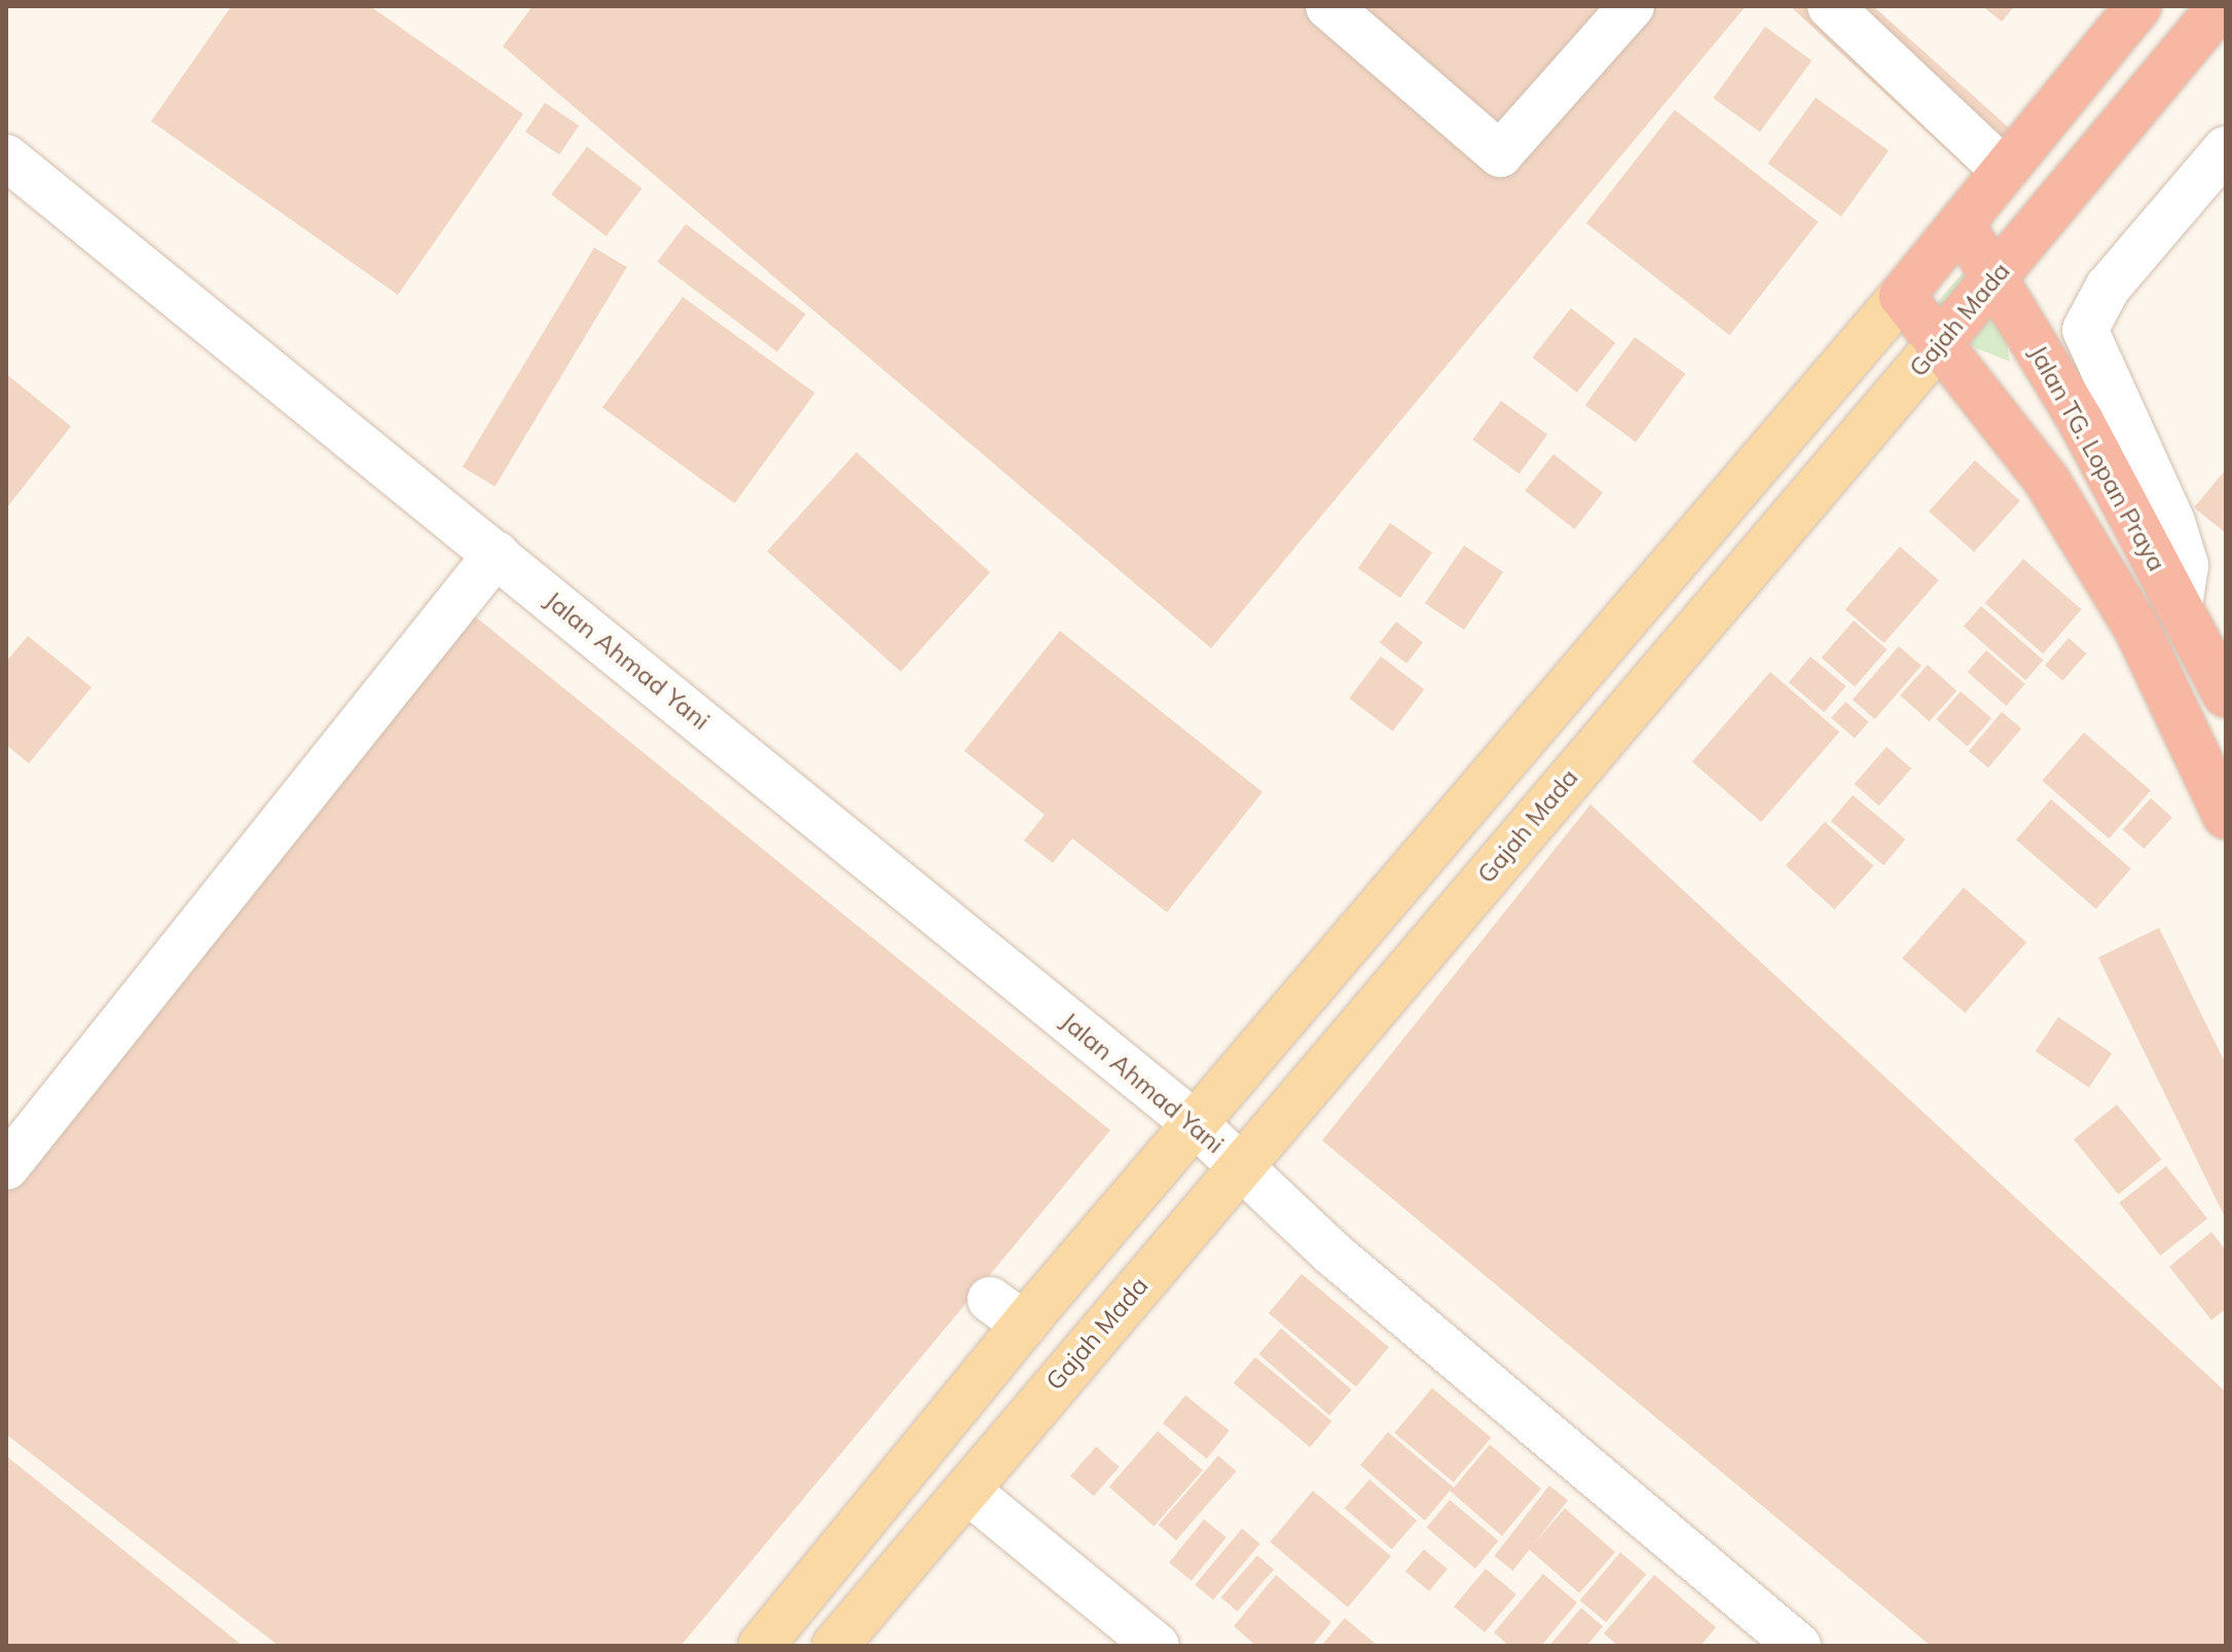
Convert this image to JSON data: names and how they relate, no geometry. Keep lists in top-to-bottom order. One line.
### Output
{"streets":{"highway":["Gajah Mada","Jalan TG. Lopan Praya"],"street":["Jalan Ahmad Yani"]},"crossings":[["Gajah Mada","Jalan TG. Lopan Praya"],["Gajah Mada","Jalan Ahmad Yani"]]}
